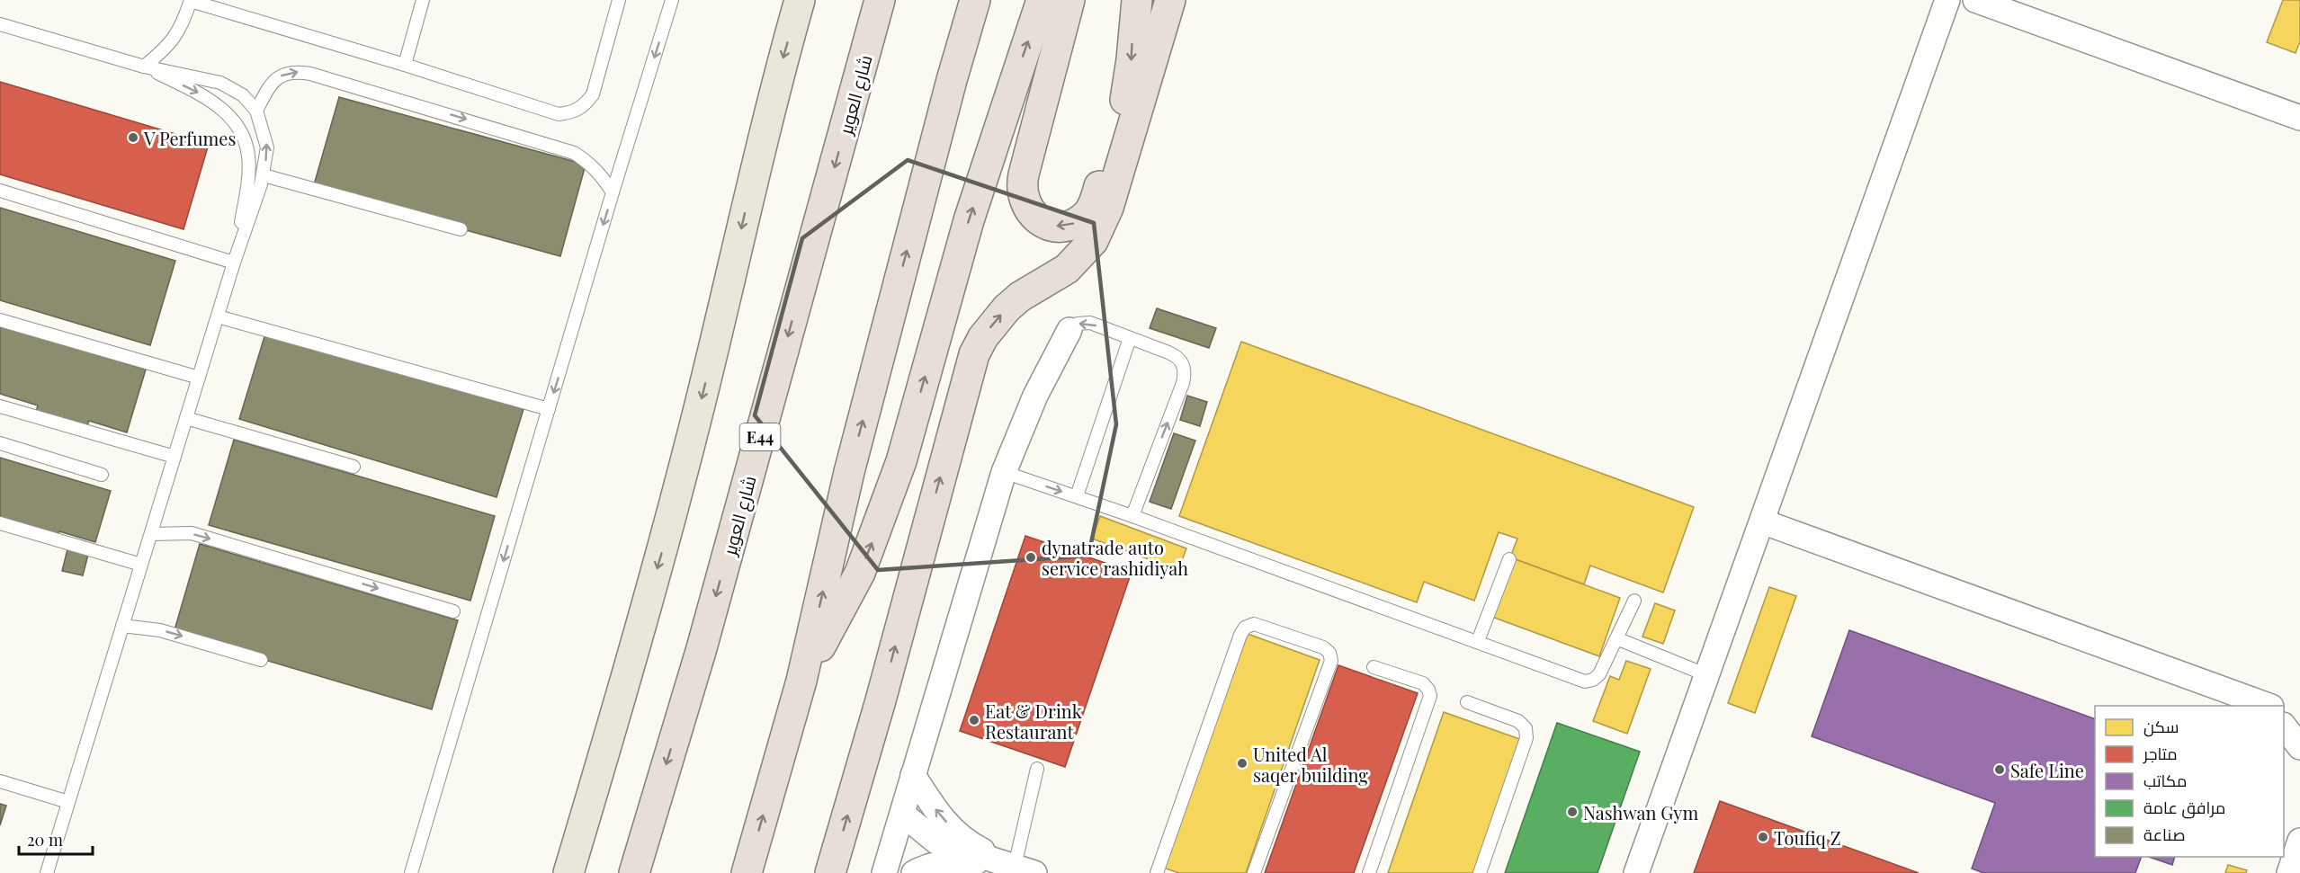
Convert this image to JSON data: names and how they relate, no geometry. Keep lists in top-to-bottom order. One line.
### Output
{"streets":{"highway":["شارع العوير","E44"]},"places":["V Perfumes","dynatrade auto service rashidiyah","Eat & Drink Restaurant","United Al saqer building","Safe Line","Nashwan Gym","Toufiq Z"],"legend":["سكن","متاجر","مكاتب","مرافق عامة","صناعة"],"scale_bar":"20 m"}
